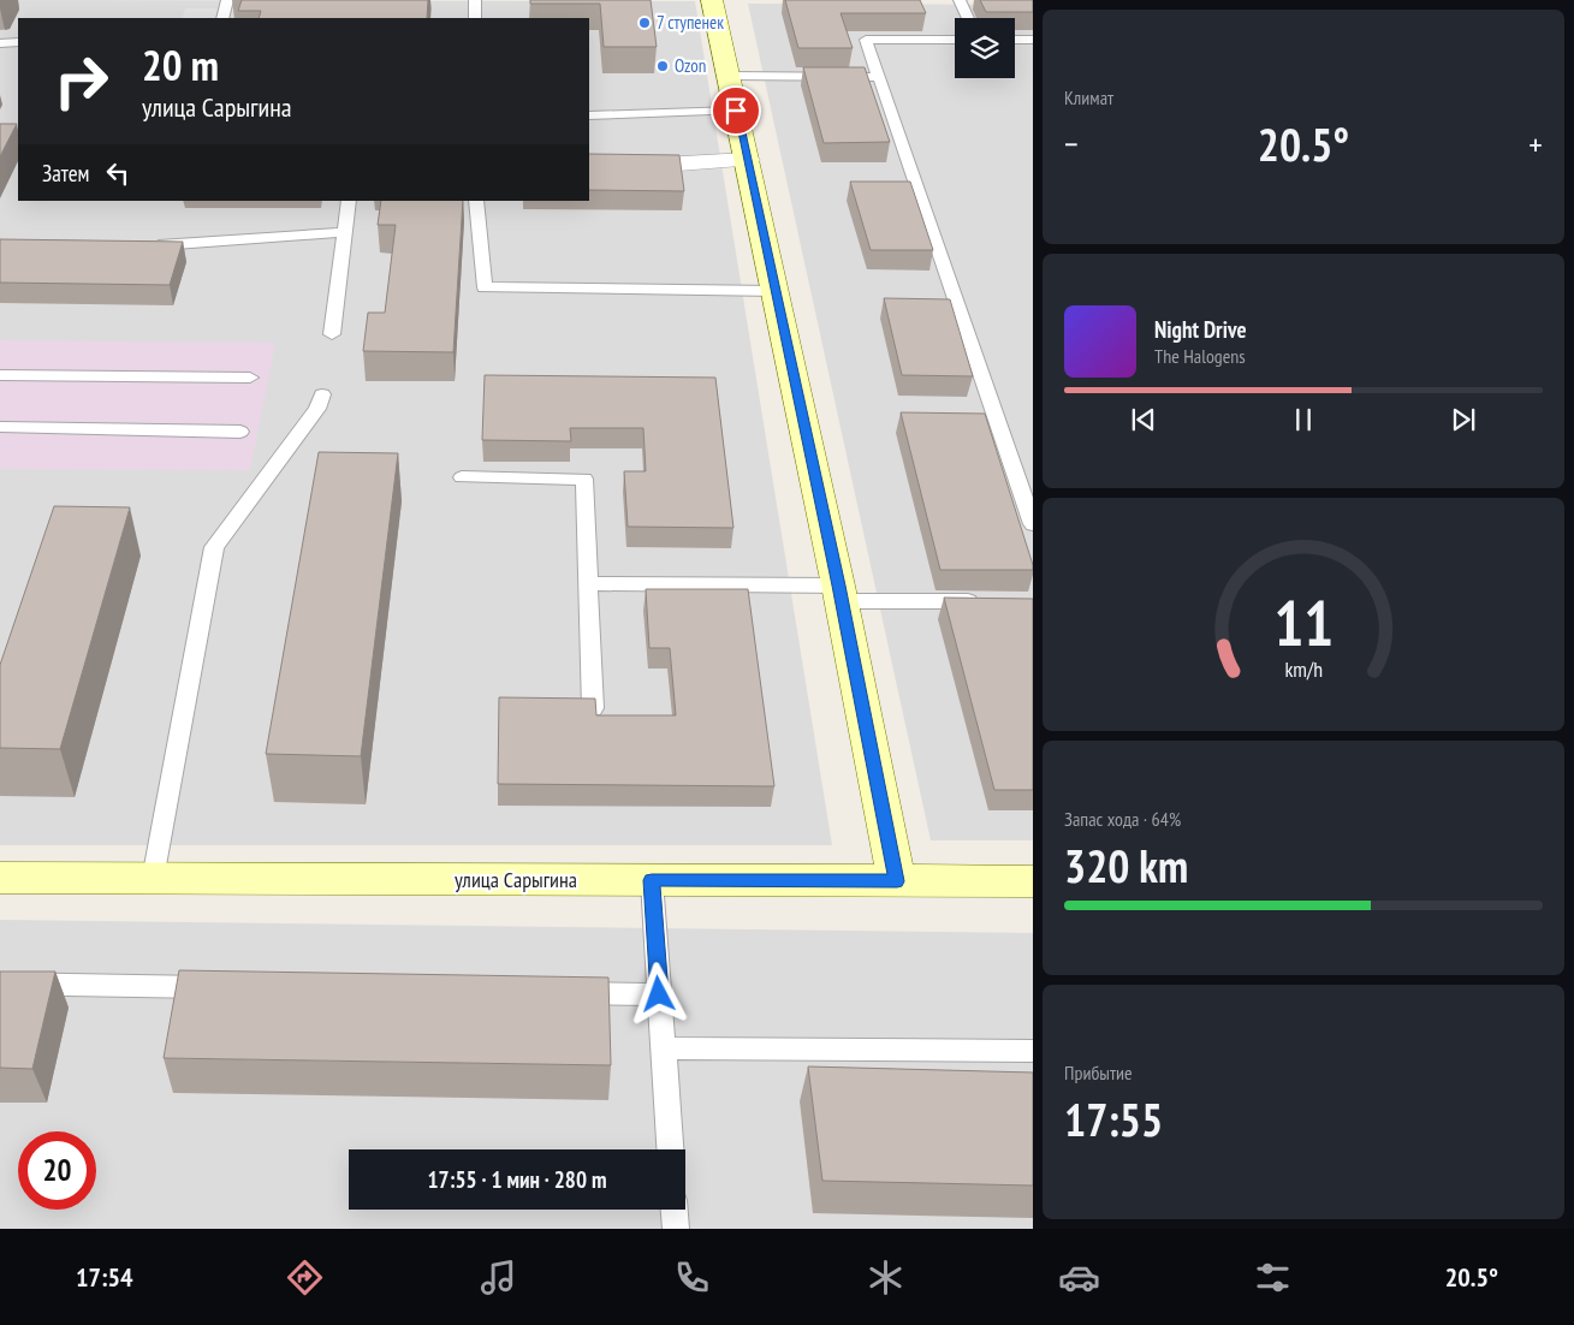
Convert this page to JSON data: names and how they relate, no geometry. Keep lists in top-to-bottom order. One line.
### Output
{"streets":{"street":["улица Сарыгина"]},"places":["7 ступенек","Ozon"],"page":{"tile":["Климат",["Запас хода · 64%","320 km"],["Прибытие","17:55"]],"turn":["20 m","улица Сарыгина"],"heat":["−","20.5°","+"],"then":"Затем","song":["Night Drive","The Halogens"],"limit":"20","trip":"17:55 · 1 мин · 280 m","tabs":["17:54","20.5°"],"gauge":["11","km/h"]}}
